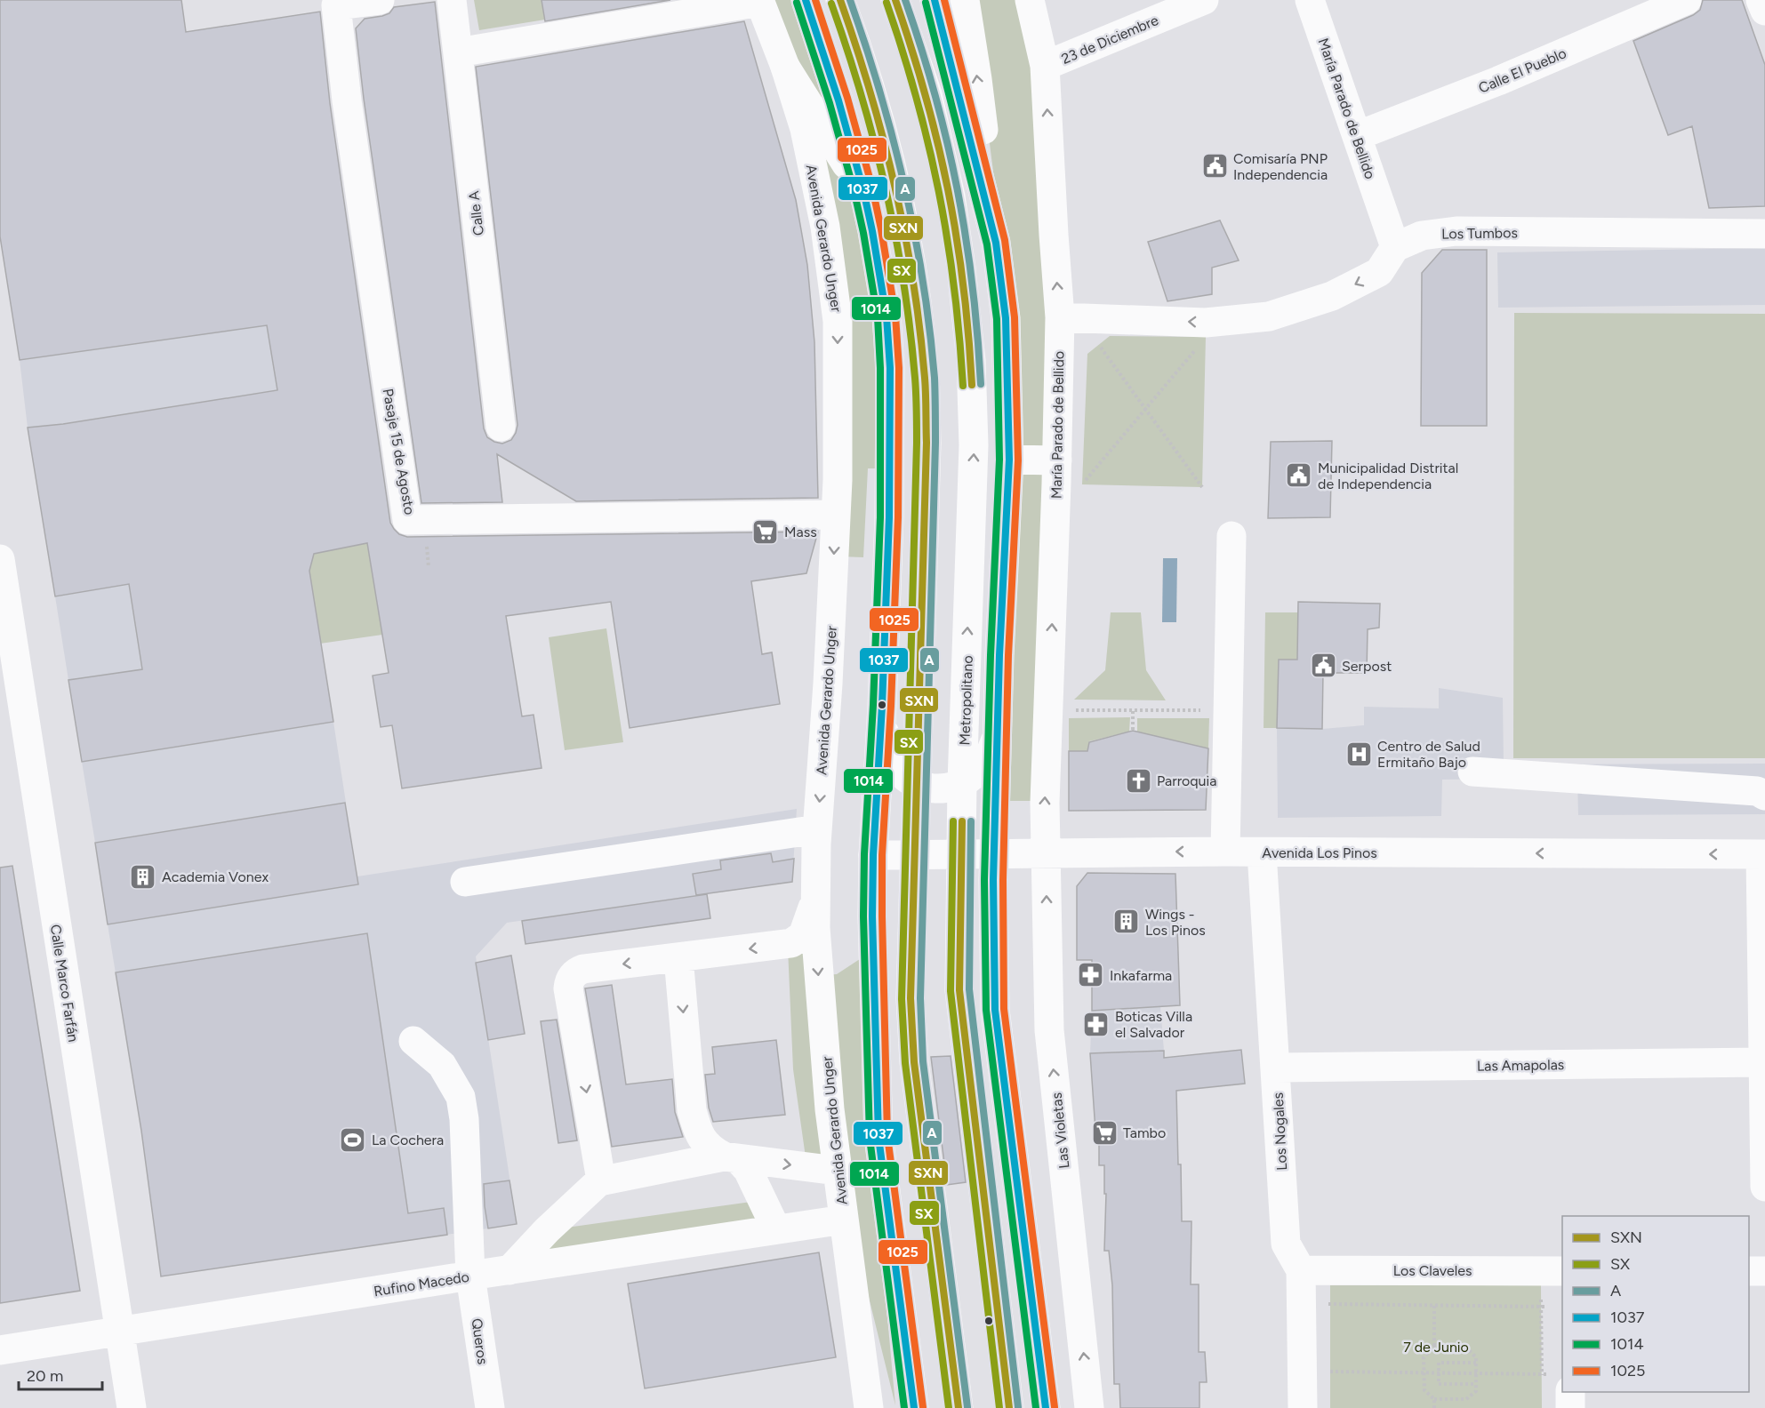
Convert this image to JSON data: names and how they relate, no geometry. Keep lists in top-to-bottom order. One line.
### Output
{"streets":{"street":["23 de Diciembre","Calle El Pueblo","María Parado de Bellido","Calle A","Los Tumbos","Avenida Gerardo Unger","Pasaje 15 de Agosto","Metropolitano","Avenida Los Pinos","Calle Marco Farfán","Las Amapolas","Las Violetas","Los Nogales","Los Claveles","Rufino Macedo","Queros"]},"crossings":[["23 de Diciembre","María Parado de Bellido"],["Calle El Pueblo","María Parado de Bellido"],["María Parado de Bellido","Los Tumbos"],["María Parado de Bellido","Avenida Los Pinos"],["María Parado de Bellido","Las Violetas"],["Avenida Gerardo Unger","Pasaje 15 de Agosto"],["Avenida Gerardo Unger","Rufino Macedo"],["Metropolitano","Avenida Los Pinos"],["Avenida Los Pinos","Las Violetas"],["Avenida Los Pinos","Los Nogales"],["Calle Marco Farfán","Rufino Macedo"],["Las Amapolas","Los Nogales"],["Los Nogales","Los Claveles"],["Rufino Macedo","Queros"]],"parks":["7 de Junio"],"places":{"public building":["Comisaría PNP Independencia","Municipalidad Distrital de Independencia","Serpost"],"supermarket":["Mass","Tambo"],"hospital":["Centro de Salud Ermitaño Bajo"],"church":["Parroquia"],"building":["Academia Vonex","Wings - Los Pinos"],"pharmacy":["Inkafarma","Boticas Villa el Salvador"],"sports":["La Cochera"]},"lines":["transit line SXN","transit line A","transit line 1037","transit line 1025","transit line SX","transit line 1014"],"legend":["SXN","SX","A","1037","1014","1025"],"scale_bar":"20 m"}
